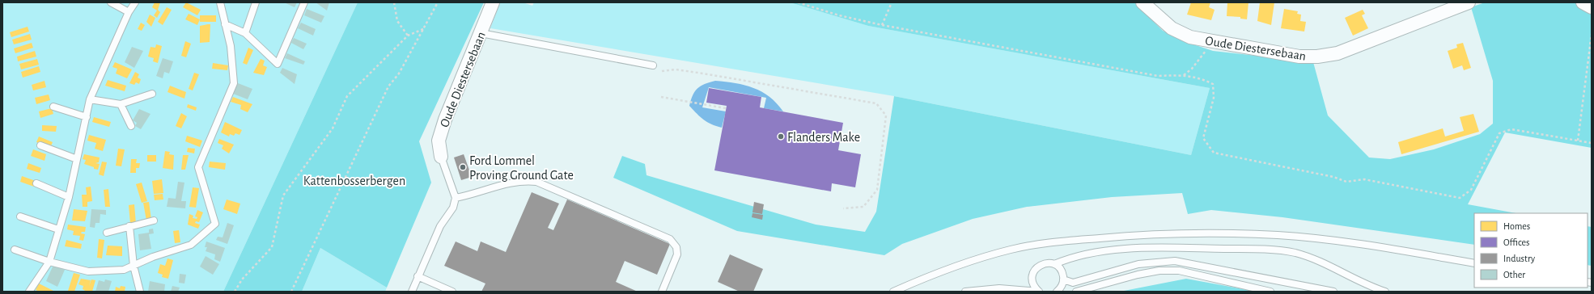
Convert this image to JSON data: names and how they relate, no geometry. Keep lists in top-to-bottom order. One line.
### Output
{"streets":{"street":["Oude Diestersebaan"]},"parks":["Kattenbosserbergen"],"places":["Flanders Make","Ford Lommel Proving Ground Gate"],"legend":["Homes","Offices","Industry","Other"]}
